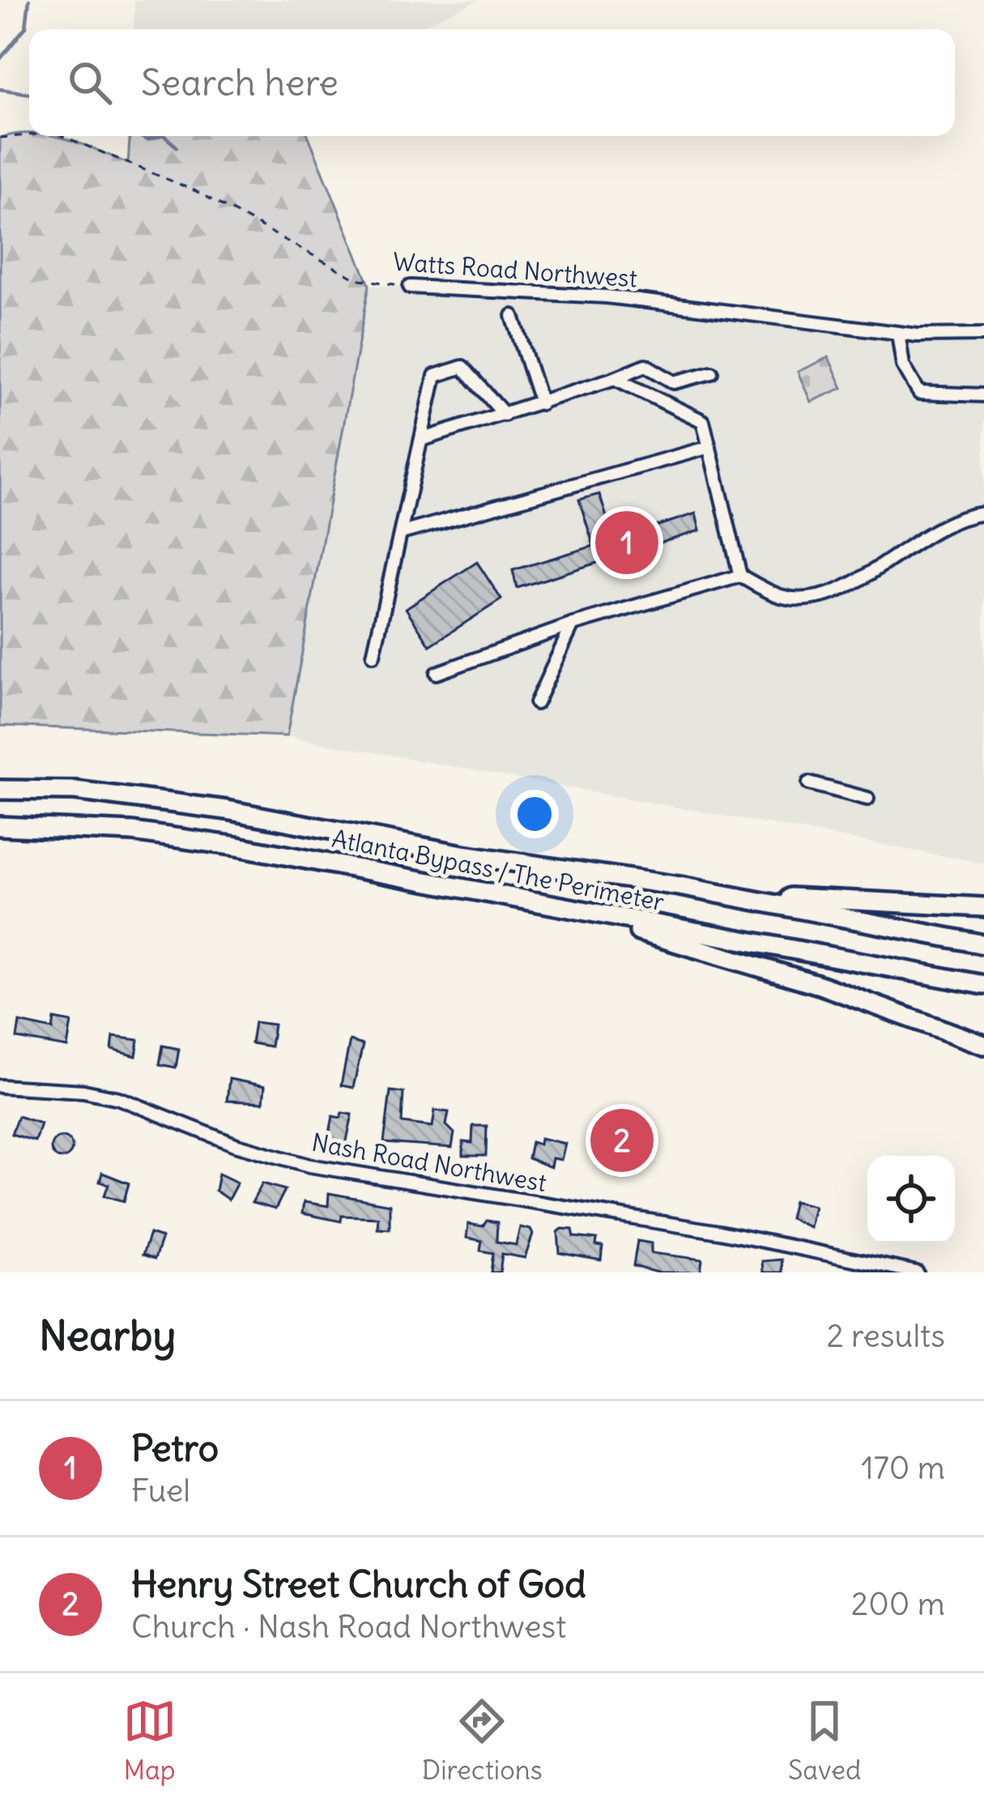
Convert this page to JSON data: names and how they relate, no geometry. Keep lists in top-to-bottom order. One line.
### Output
{"streets":{"highway":["Atlanta Bypass / The Perimeter"],"street":["Watts Road Northwest","Nash Road Northwest"]},"page":{"search":"Search here","pins":["1","2"],"heading":["Nearby","2 results"],"list":[{"mark":"1","name":"Petro","note":"Fuel","value":"170 m"},{"mark":"2","name":"Henry Street Church of God","note":"Church · Nash Road Northwest","value":"200 m"}],"nav":["Map","Directions","Saved"]}}
